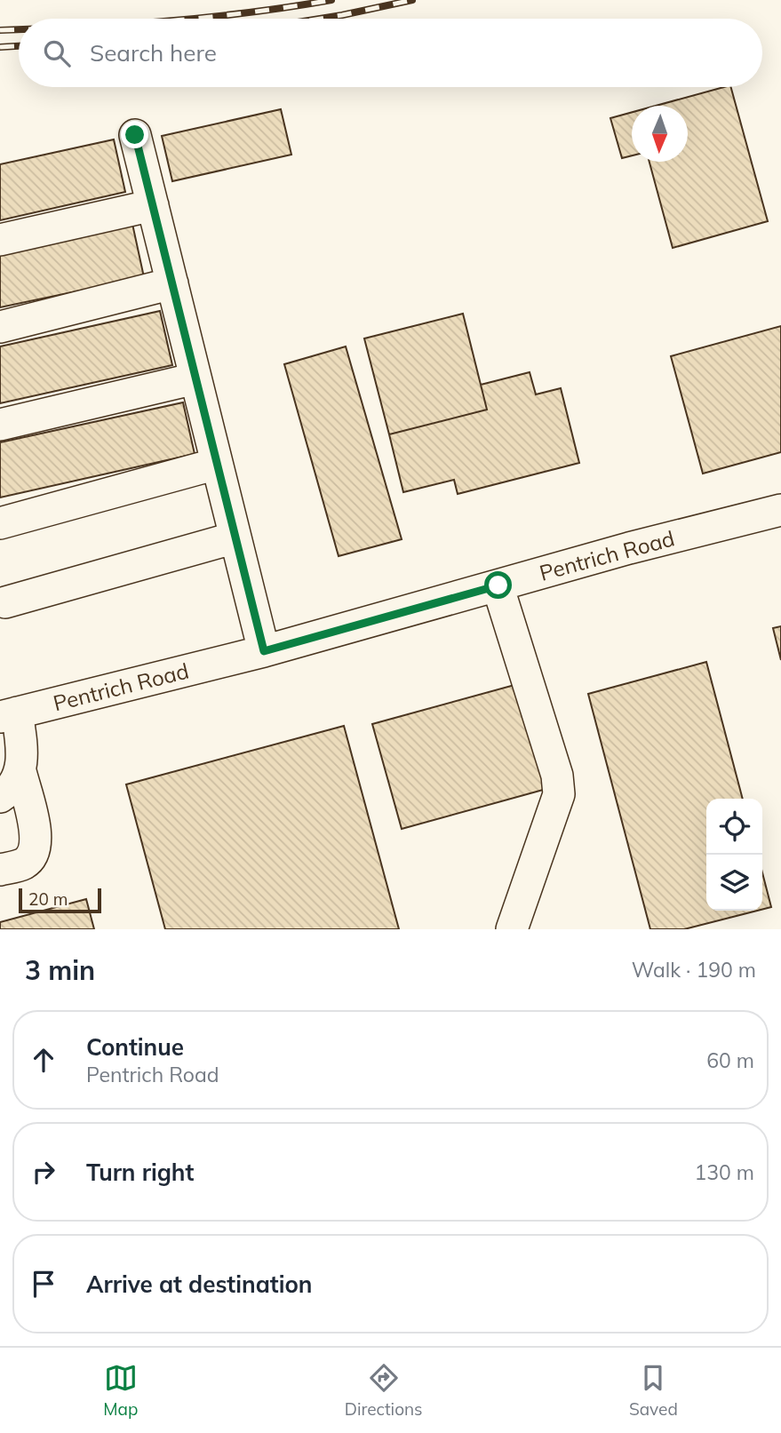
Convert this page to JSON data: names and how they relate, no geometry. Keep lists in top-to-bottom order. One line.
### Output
{"streets":{"lane":["Pentrich Road"]},"scale_bar":"20 m","north":"bottom","page":{"search":"Search here","scale":"20 m","heading":["3 min","Walk · 190 m"],"list":[["Continue","Pentrich Road","60 m"],["Turn right","130 m"],"Arrive at destination"],"nav":["Map","Directions","Saved"]}}
